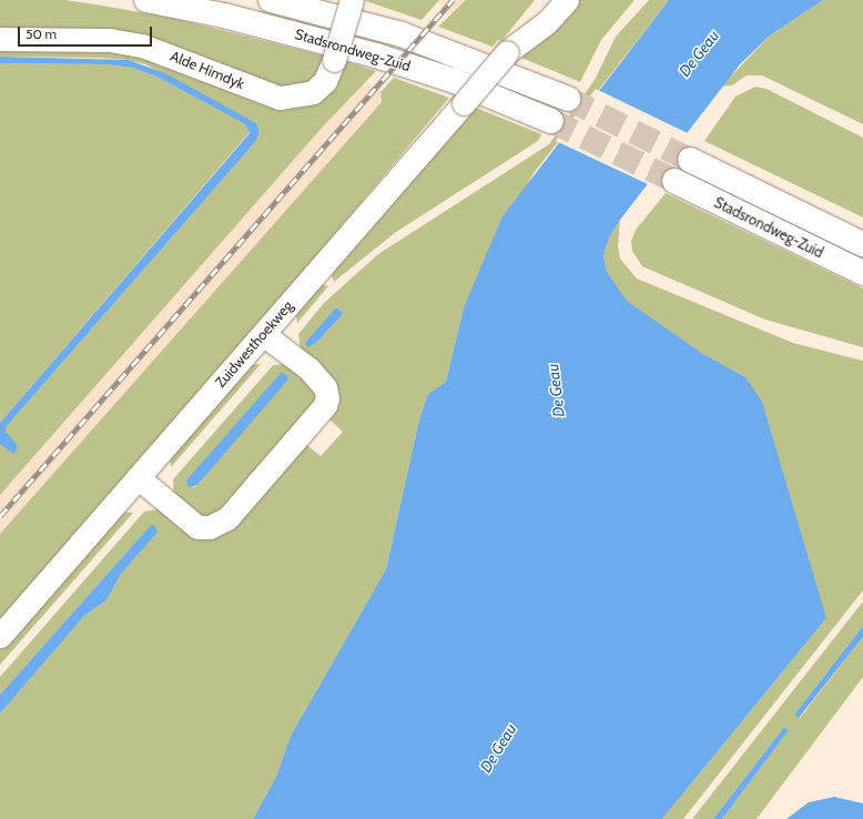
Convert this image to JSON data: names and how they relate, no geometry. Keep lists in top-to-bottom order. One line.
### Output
{"streets":{"highway":["Stadsrondweg-Zuid"],"street":["Alde Himdyk","Zuidwesthoekweg"]},"water":["De Geau"],"scale_bar":"50 m"}
